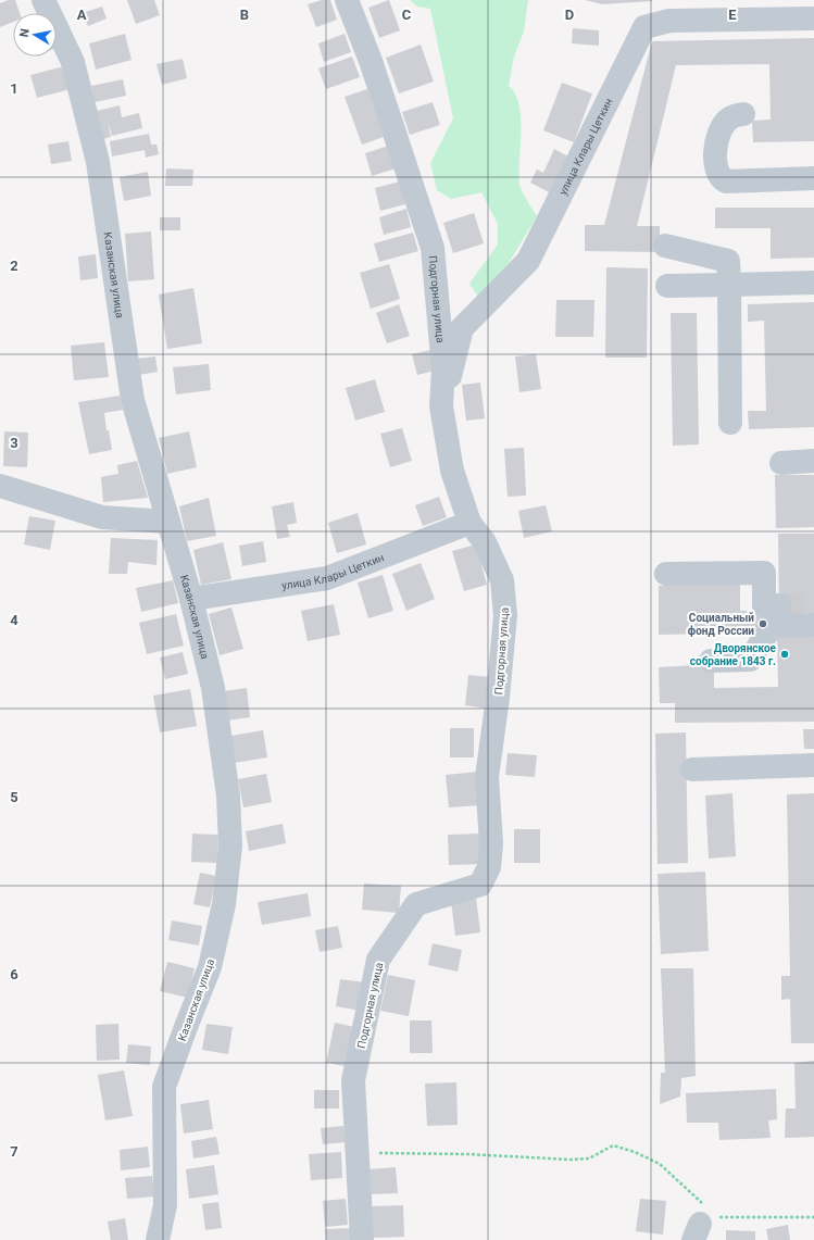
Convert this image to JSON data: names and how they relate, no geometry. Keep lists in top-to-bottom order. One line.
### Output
{"streets":{"street":["улица Клары Цеткин","Казанская улица","Подгорная улица"]},"crossings":[["улица Клары Цеткин","Казанская улица"],["улица Клары Цеткин","Подгорная улица"]],"places":["Социальный фонд России","Дворянское собрание 1843 г."],"north":"left","grid":{"columns":["A","B","C","D","E"],"rows":["1","2","3","4","5","6","7"]}}
